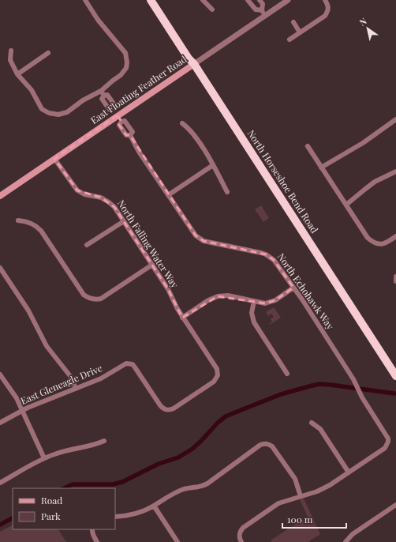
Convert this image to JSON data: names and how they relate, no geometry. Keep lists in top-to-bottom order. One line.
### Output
{"streets":{"highway":["North Horseshoe Bend Road"],"main road":["East Floating Feather Road"],"street":["North Falling Water Way","North Echohawk Way","East Gleneagle Drive"]},"crossings":[["East Floating Feather Road","North Horseshoe Bend Road"],["East Floating Feather Road","North Falling Water Way"],["East Floating Feather Road","North Echohawk Way"],["North Falling Water Way","East Gleneagle Drive"]],"legend":["Road","Park"],"scale_bar":"100 m","north":"top left"}
